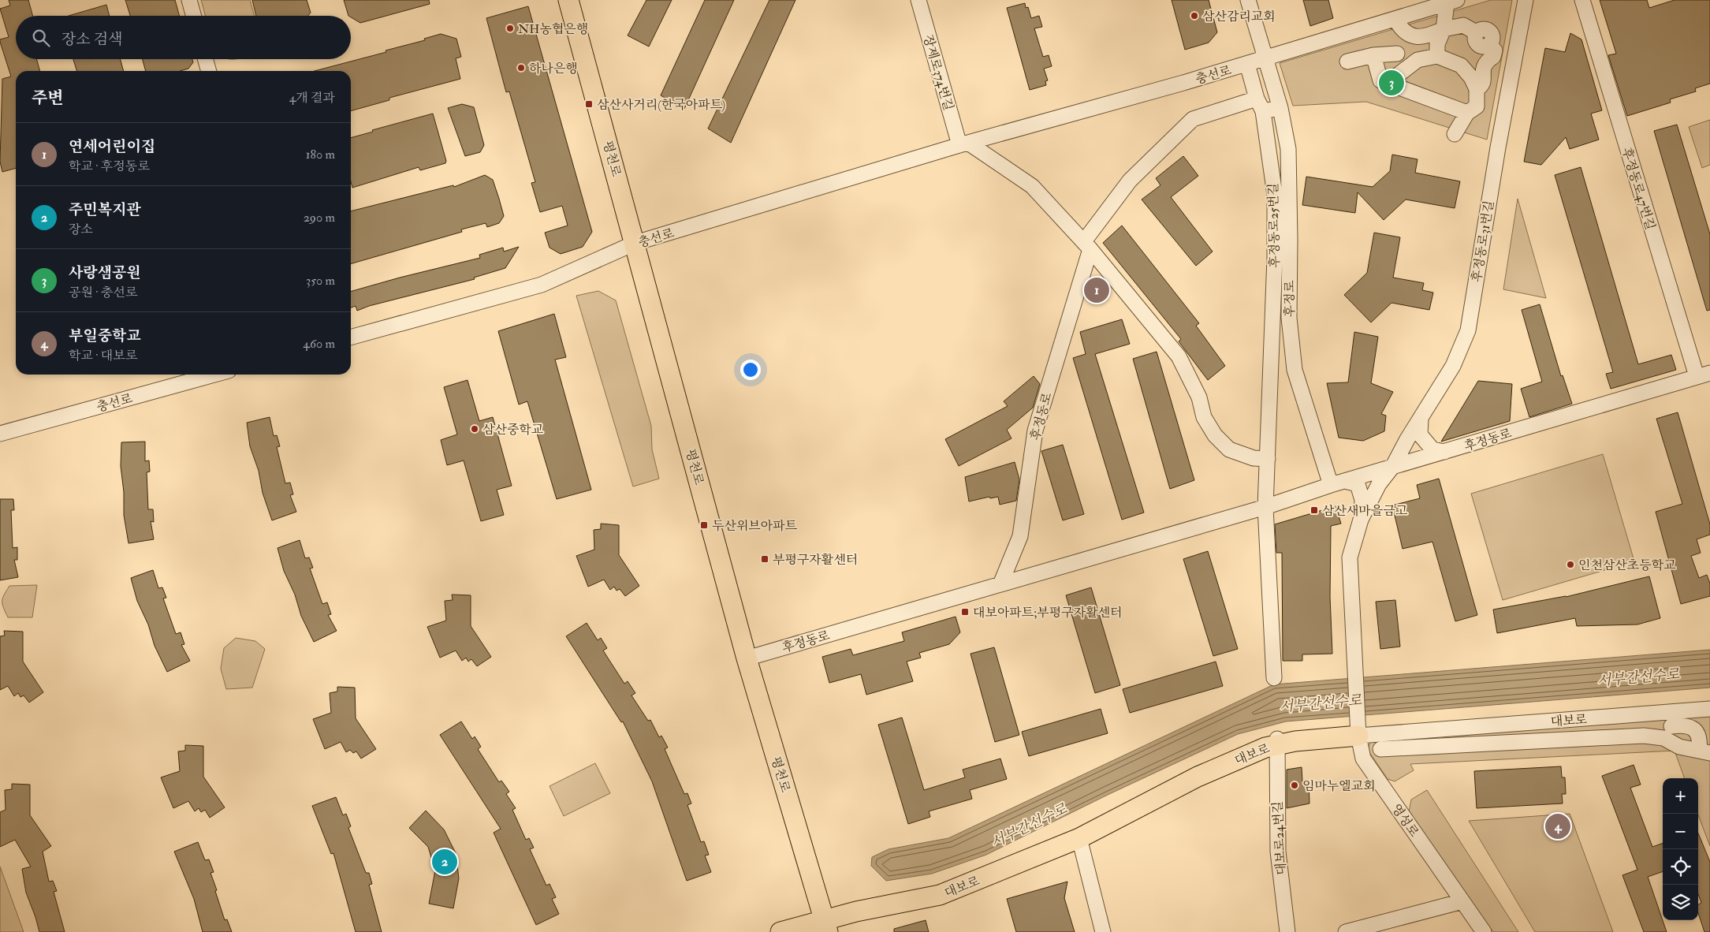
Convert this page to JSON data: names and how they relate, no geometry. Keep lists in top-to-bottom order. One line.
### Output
{"streets":{"main road":["평천로","대보로"],"street":["장제로374번길","충선로","후정동로47번길","후정동로25번길","후정동로31번길","후정로","후정동로","영성로","대보로24번길"]},"crossings":[["장제로374번길","충선로"],["충선로","평천로"],["충선로","후정로"],["평천로","후정동로"],["평천로","대보로"],["후정동로47번길","후정동로"],["후정동로25번길","후정동로"],["후정동로31번길","후정동로"],["후정동로31번길","영성로"],["후정로","후정동로"],["대보로","영성로"],["대보로","대보로24번길"]],"water":["서부간선수로"],"places":{"other":["삼산감리교회","NH농협은행","하나은행","삼산중학교","인천삼산초등학교","임마누엘교회"],"transit":["삼산사거리(한국아파트)","삼산새마을금고","두산위브아파트","부평구자활센터","대보아파트;부평구자활센터"]},"page":{"search":"장소 검색","pins":["3","1","4","2"],"heading":["주변","4개 결과"],"list":[{"mark":"1","name":"연세어린이집","note":"학교 · 후정동로","value":"180 m"},{"mark":"2","name":"주민복지관","note":"장소","value":"290 m"},{"mark":"3","name":"사랑샘공원","note":"공원 · 충선로","value":"350 m"},{"mark":"4","name":"부일중학교","note":"학교 · 대보로","value":"460 m"}],"map_buttons":["+","−"]}}
